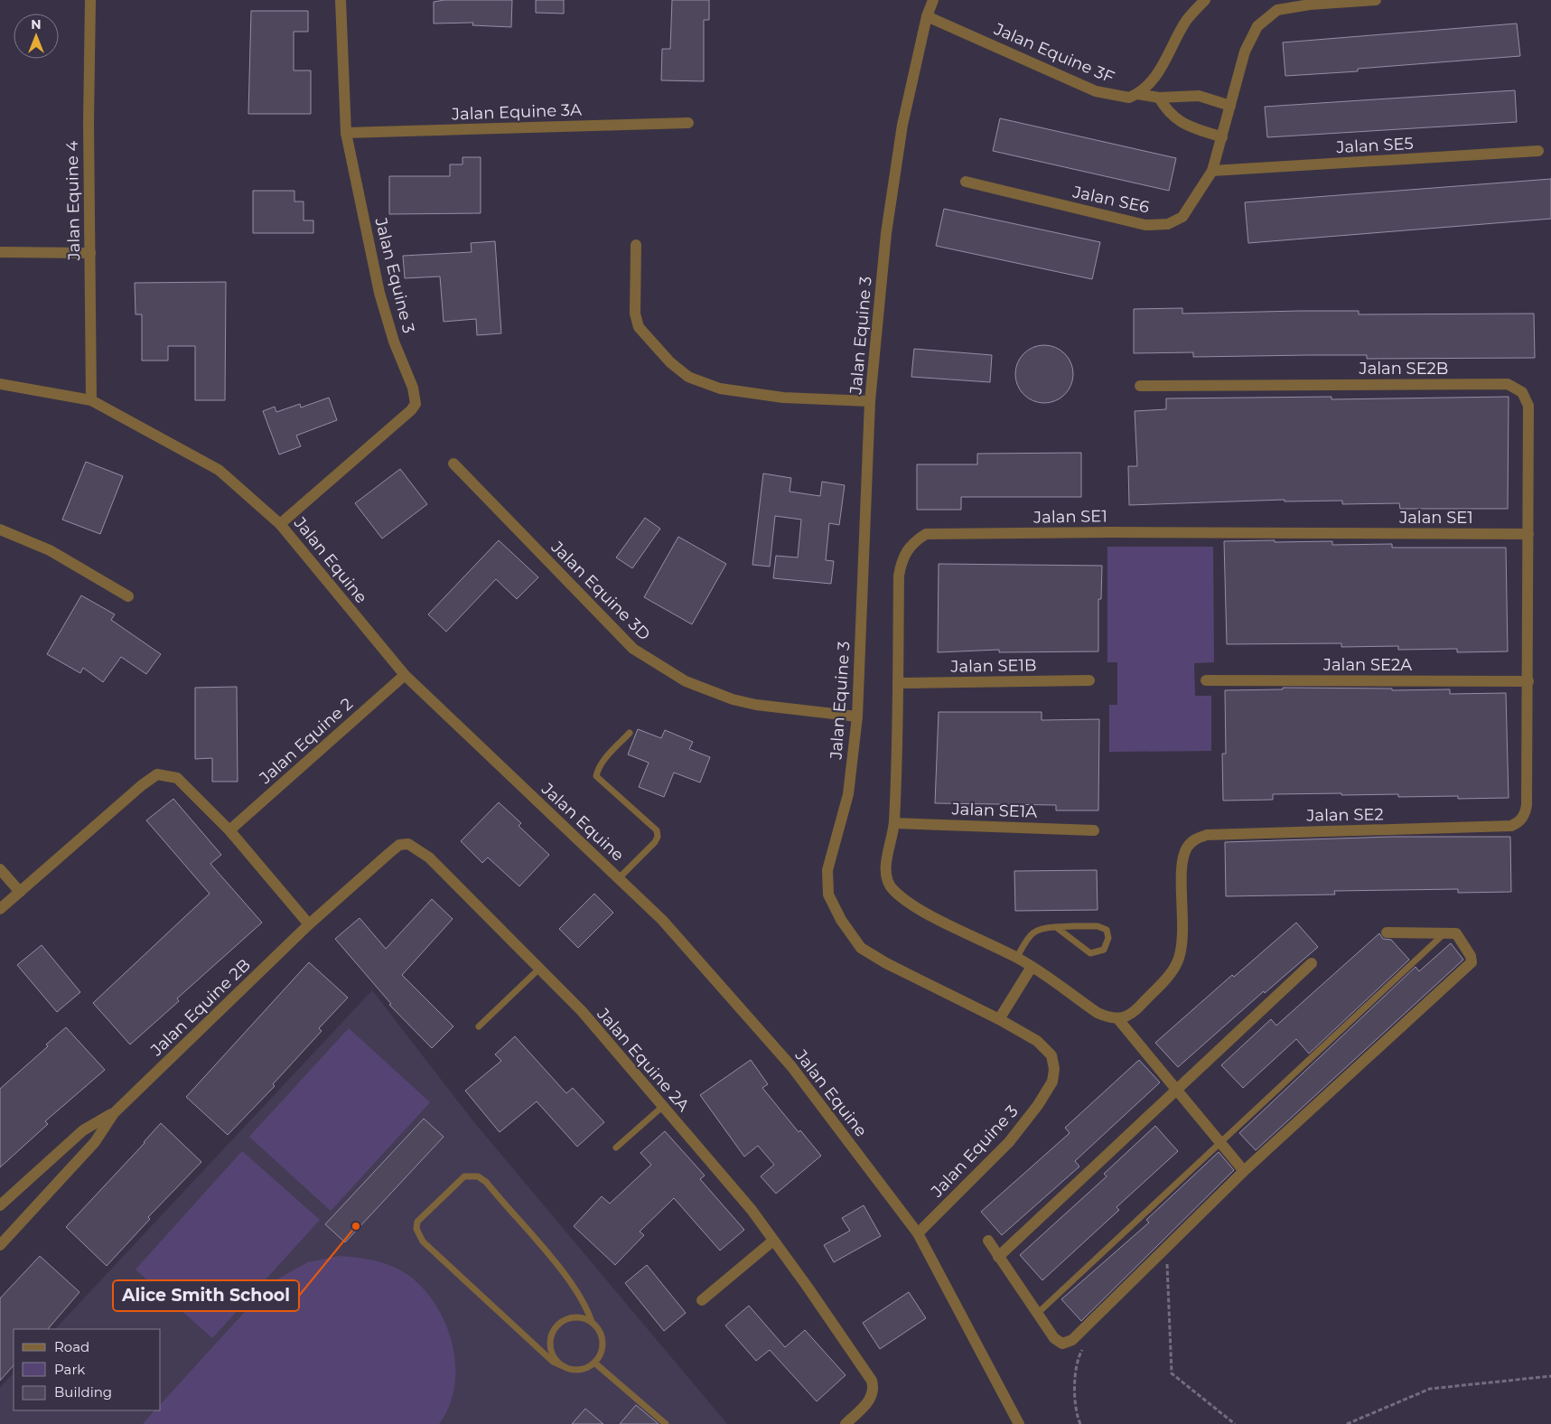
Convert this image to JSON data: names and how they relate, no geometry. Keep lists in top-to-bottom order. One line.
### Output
{"streets":{"street":["Jalan Equine 3F","Jalan Equine 3A","Jalan SE5","Jalan SE6","Jalan Equine 4","Jalan Equine 3","Jalan SE2B","Jalan SE1","Jalan Equine","Jalan Equine 3D","Jalan SE2A","Jalan SE1B","Jalan Equine 2","Jalan SE1A","Jalan SE2","Jalan Equine 2B","Jalan Equine 2A"]},"crossings":[["Jalan Equine 3F","Jalan SE6"],["Jalan Equine 3F","Jalan Equine 3"],["Jalan Equine 3A","Jalan Equine 3"],["Jalan SE5","Jalan SE6"],["Jalan Equine 4","Jalan Equine"],["Jalan Equine 3","Jalan Equine"],["Jalan Equine 3","Jalan Equine 3D"],["Jalan SE2B","Jalan SE1"],["Jalan SE2B","Jalan SE2"],["Jalan SE1","Jalan SE1B"],["Jalan SE1","Jalan SE1A"],["Jalan SE1","Jalan SE2"],["Jalan Equine","Jalan Equine 2"],["Jalan SE2A","Jalan SE2"],["Jalan Equine 2B","Jalan Equine 2A"]],"places":["Alice Smith School"],"legend":["Road","Park","Building"],"north":"top"}
